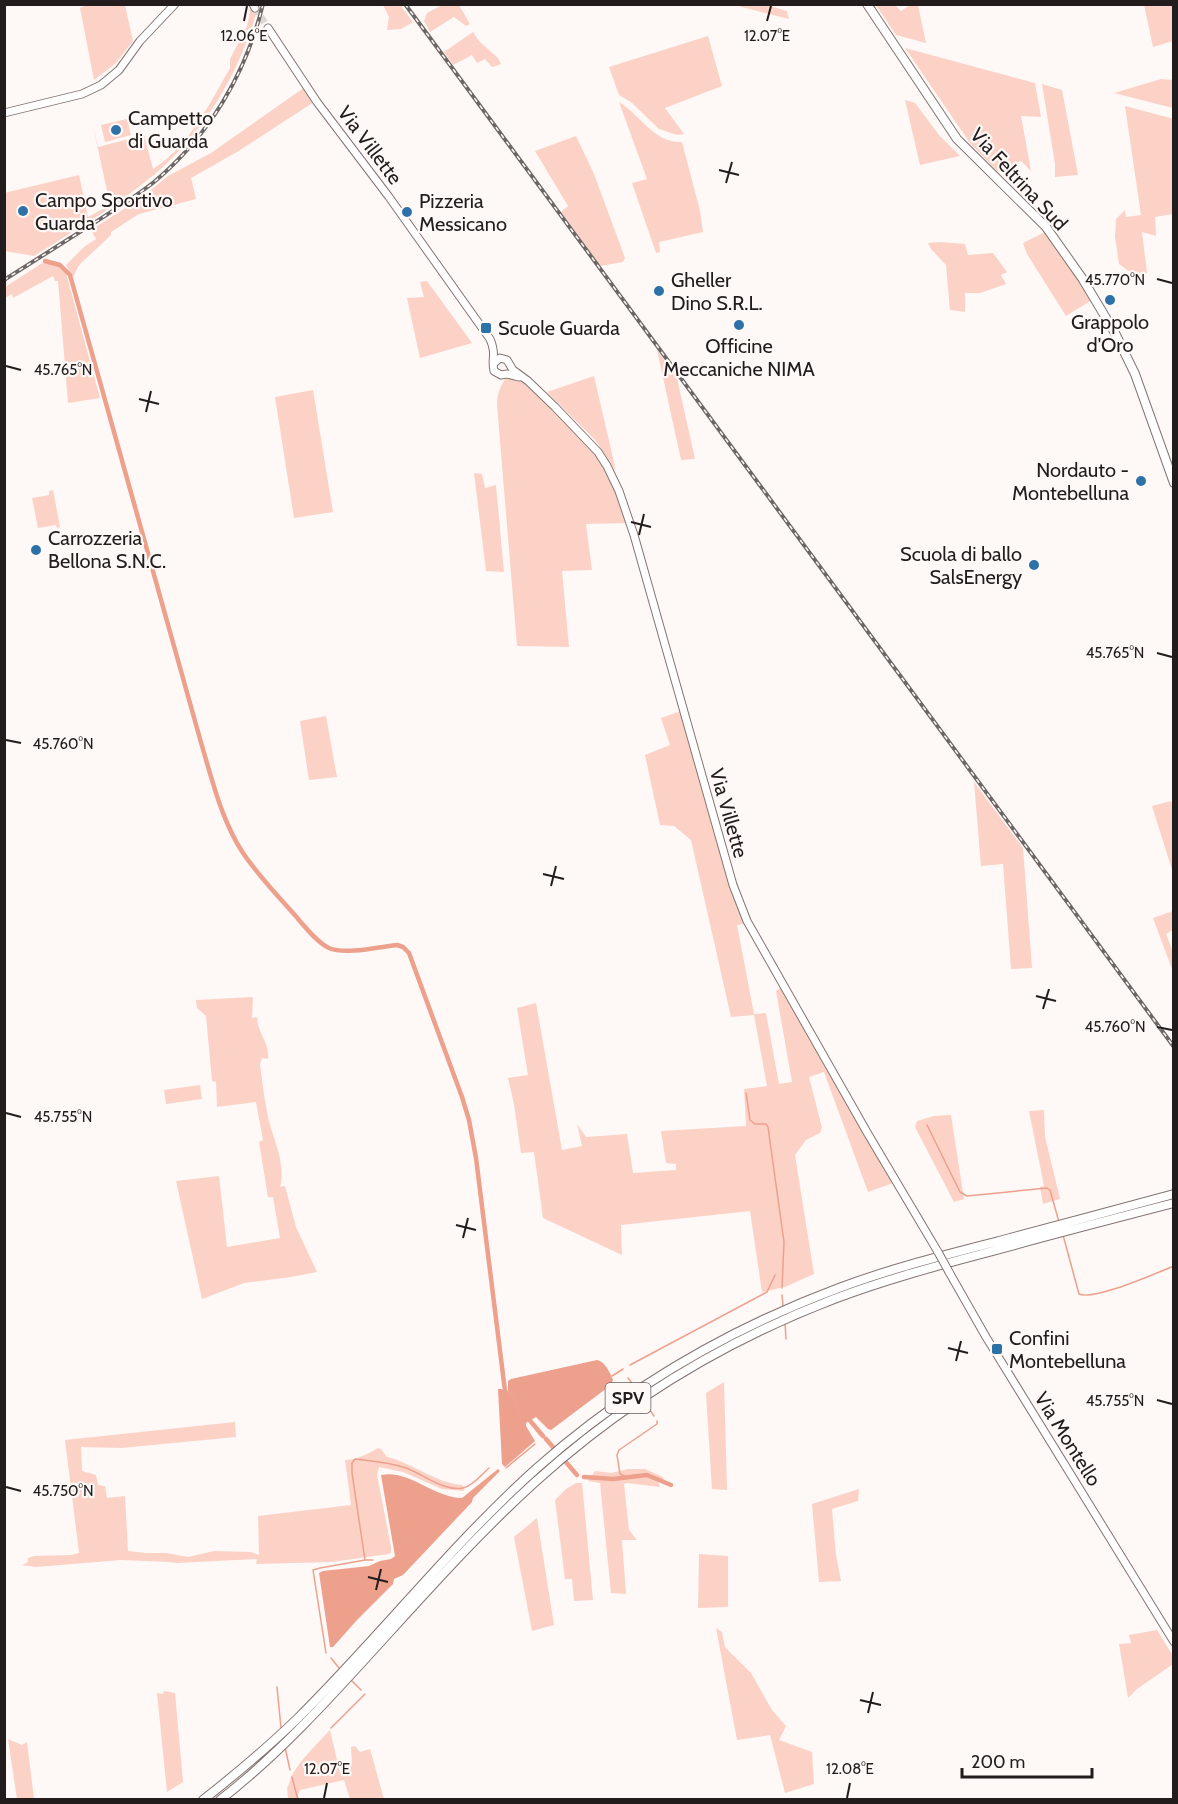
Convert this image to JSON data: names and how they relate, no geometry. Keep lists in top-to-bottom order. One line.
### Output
{"streets":{"highway":["SPV"],"main road":["Via Feltrina Sud"],"street":["Via Villette","Via Montello"]},"crossings":[["Via Villette","Via Montello"]],"places":{"other":["Campetto di Guarda","Campo Sportivo Guarda","Pizzeria Messicano","Gheller Dino S.R.L.","Grappolo d'Oro","Officine Meccaniche NIMA","Nordauto - Montebelluna","Carrozzeria Bellona S.N.C.","Scuola di ballo SalsEnergy"],"transit":["Scuole Guarda","Confini Montebelluna"]},"scale_bar":"200 m","coordinates":["12.06°E","12.07°E","45.770°N","45.765°N","45.760°N","45.755°N","45.750°N","12.08°E"]}
